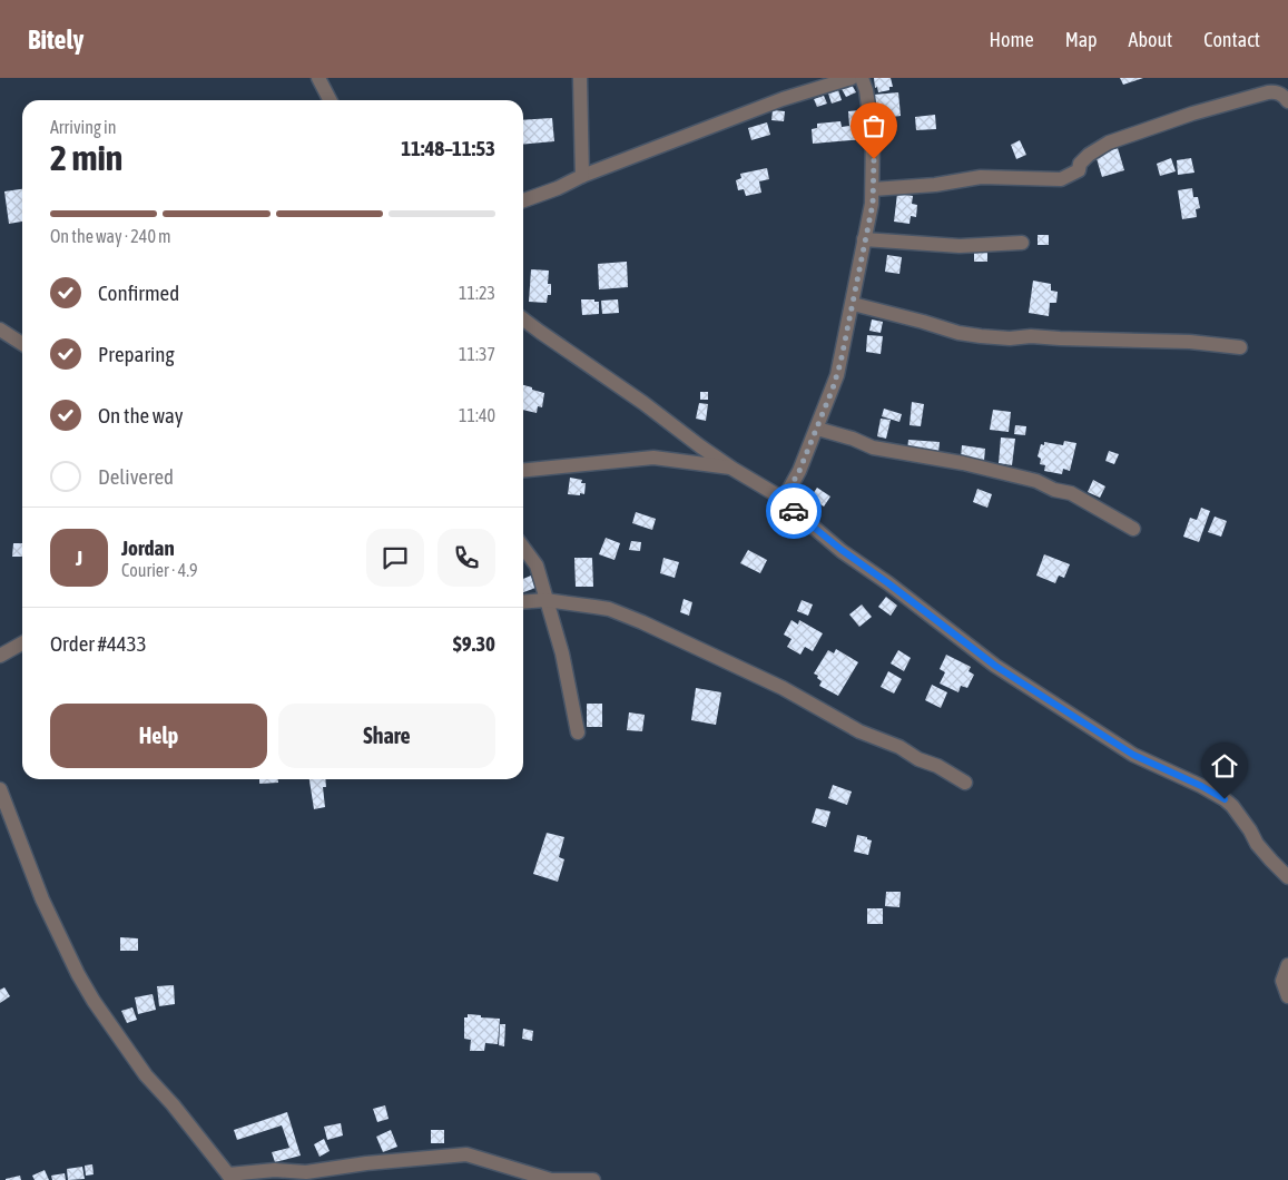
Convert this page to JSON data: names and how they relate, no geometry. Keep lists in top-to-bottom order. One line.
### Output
{"page":{"header":"Bitely","nav":["Home","Map","About","Contact"],"heading":["2 min","Arriving in","11:48–11:53"],"panel":["Jordan","Courier · 4.9","Order #4433","$9.30"],"bar":"On the way · 240 m","list":[["Confirmed","11:23"],["Preparing","11:37"],["On the way","11:40"],"Delivered"],"round":"J","buttons":["Help","Share"]}}
